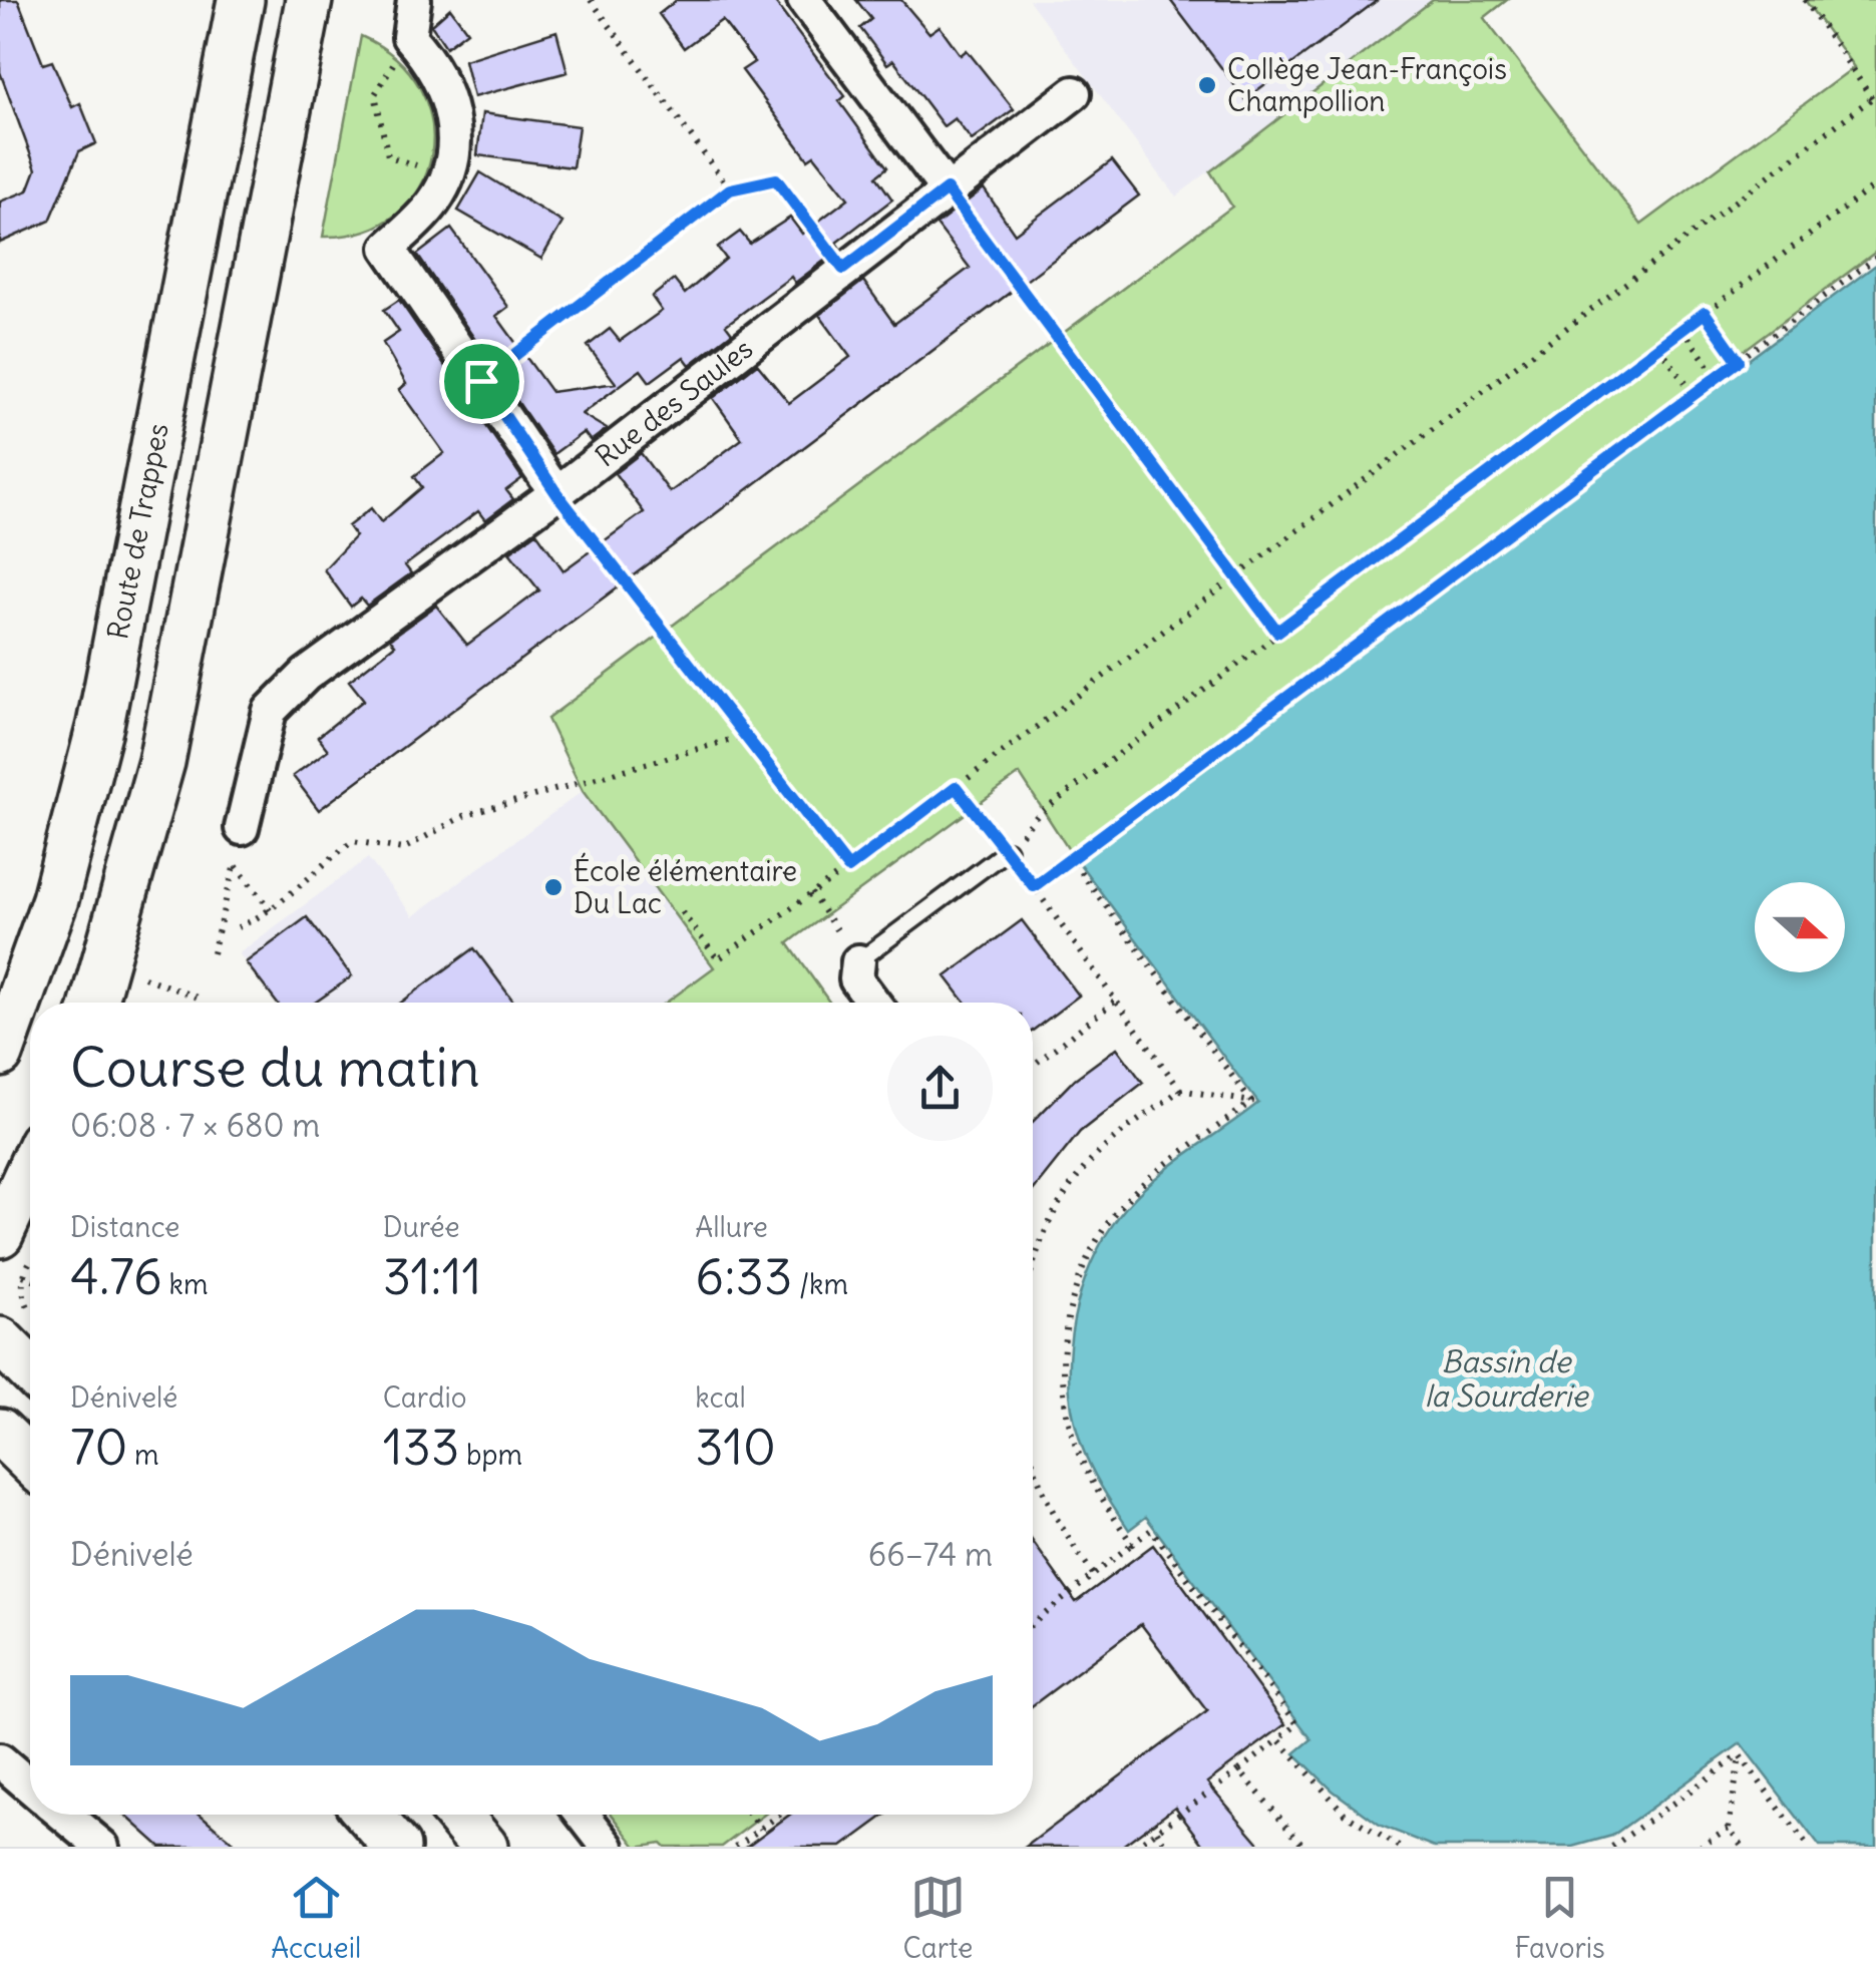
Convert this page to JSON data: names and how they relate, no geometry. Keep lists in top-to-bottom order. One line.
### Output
{"streets":{"main road":["Route de Trappes"],"street":["Rue des Saules"]},"water":["Bassin de la Sourderie"],"places":["Collège Jean-François Champollion","École élémentaire Du Lac"],"north":"right","page":{"heading":["Course du matin","06:08 · 7 × 680 m"],"stats":[["Distance","4.76 km"],["Durée","31:11"],["Allure","6:33 /km"],["Dénivelé","70 m"],["Cardio","133 bpm"],["kcal","310"]],"chart":["Dénivelé","66–74 m"],"tabs":["Accueil","Carte","Favoris"]}}
